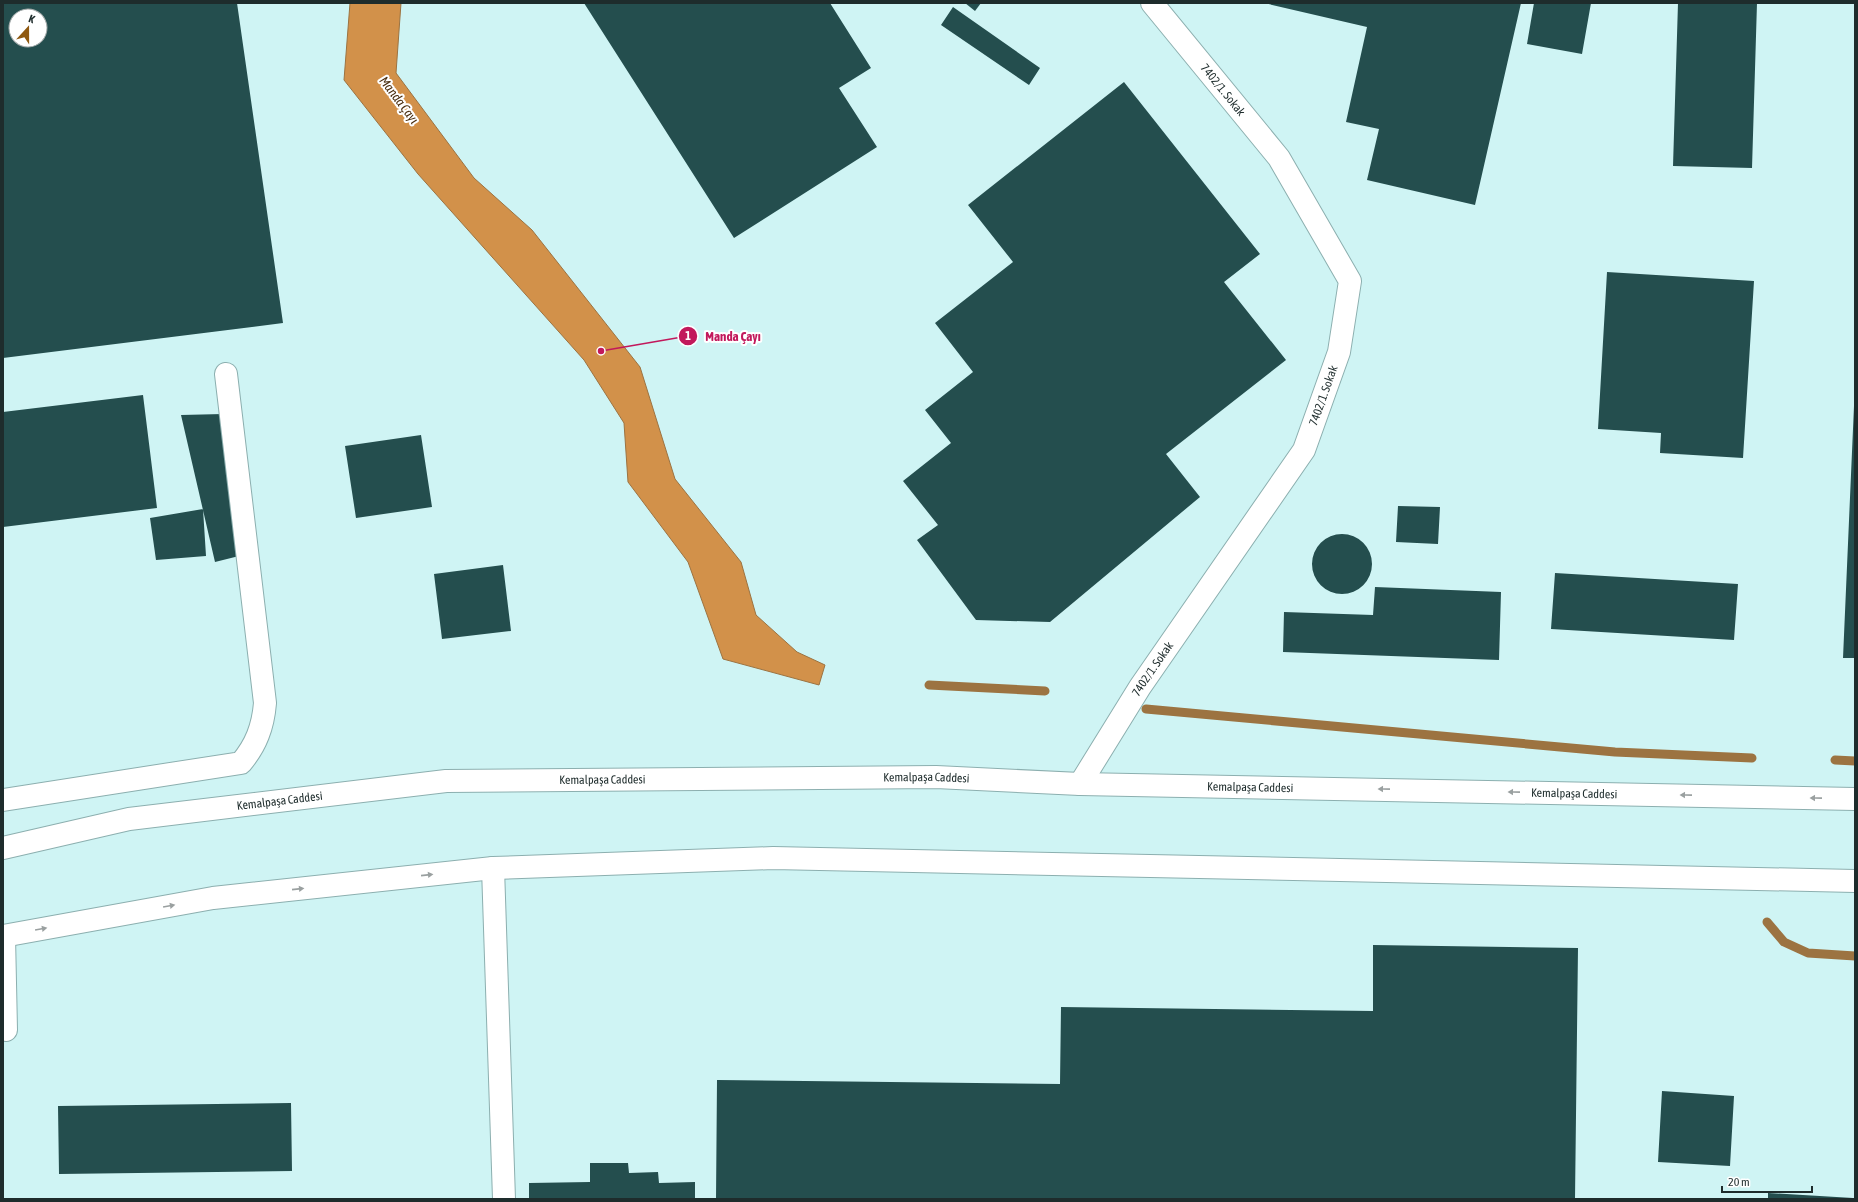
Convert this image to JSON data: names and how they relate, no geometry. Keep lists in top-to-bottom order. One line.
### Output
{"streets":{"main road":["7402/1. Sokak","Kemalpaşa Caddesi"]},"crossings":[["7402/1. Sokak","Kemalpaşa Caddesi"]],"water":["Manda Çayı"],"places":["Manda Çayı"],"scale_bar":"20 m","north":"top"}
